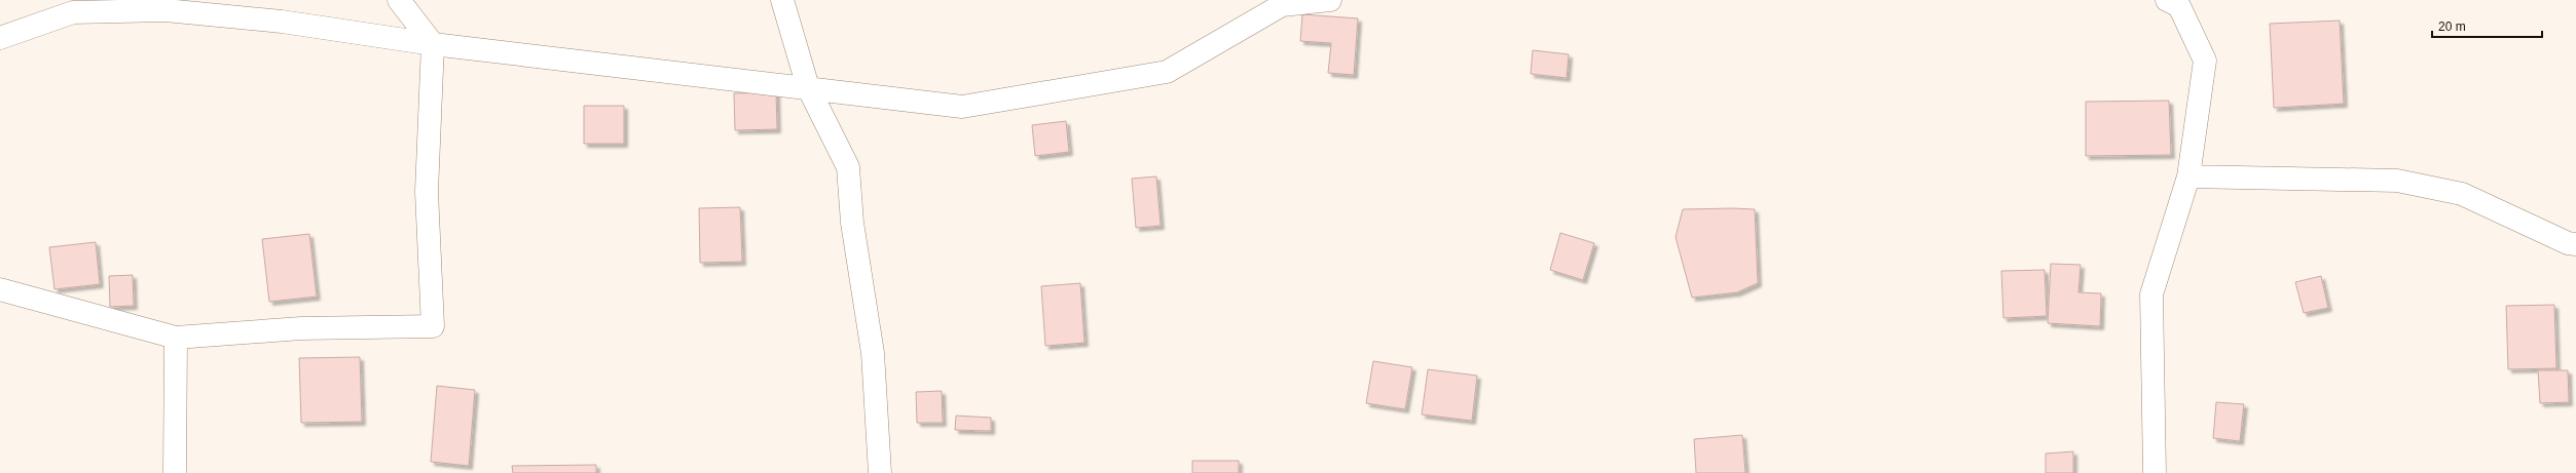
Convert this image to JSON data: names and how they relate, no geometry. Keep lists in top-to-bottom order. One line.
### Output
{"scale_bar":"20 m"}
